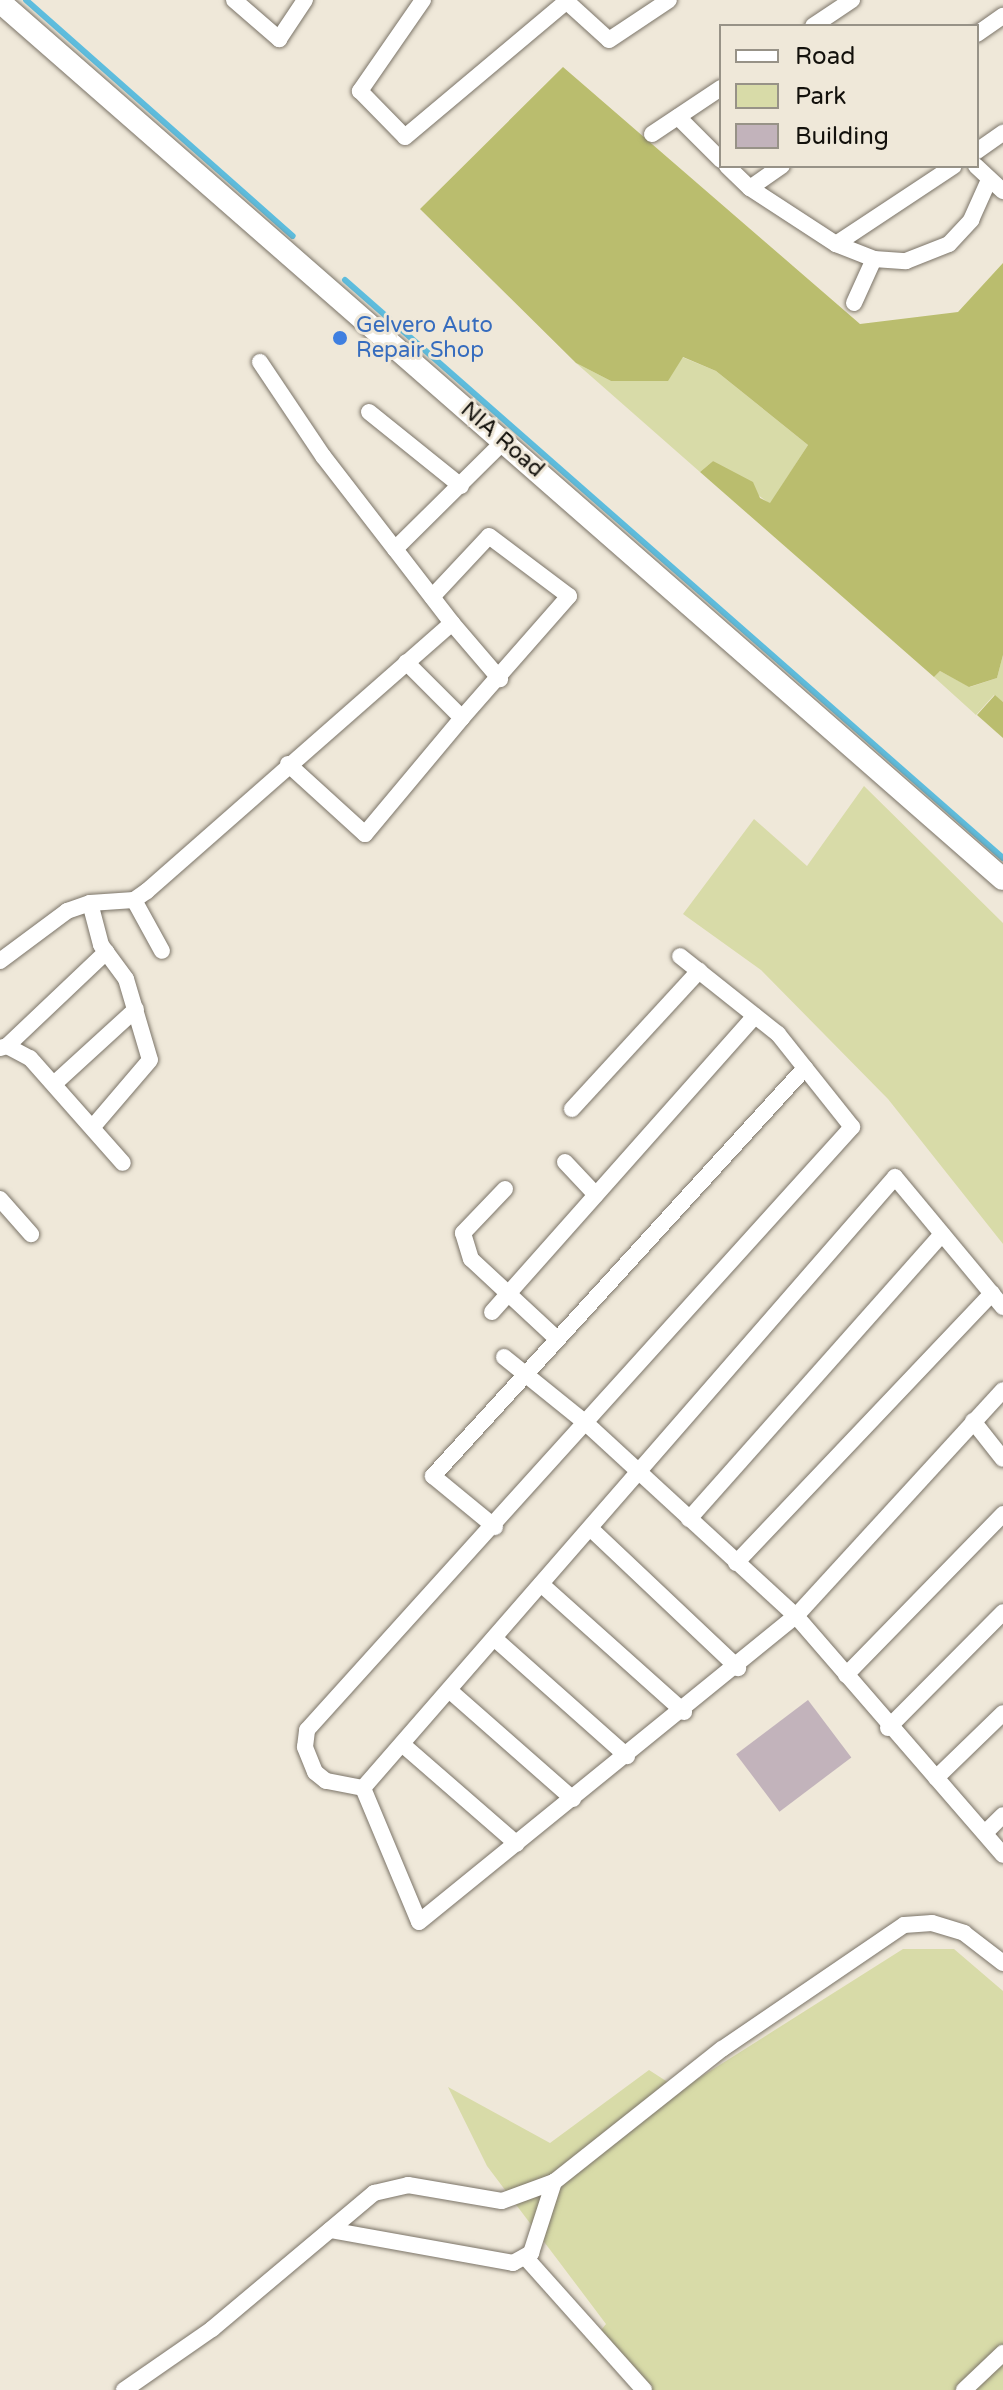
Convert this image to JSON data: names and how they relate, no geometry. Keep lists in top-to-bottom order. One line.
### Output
{"streets":{"street":["NIA Road"]},"places":["Gelvero Auto Repair Shop"],"legend":["Road","Park","Building"]}
